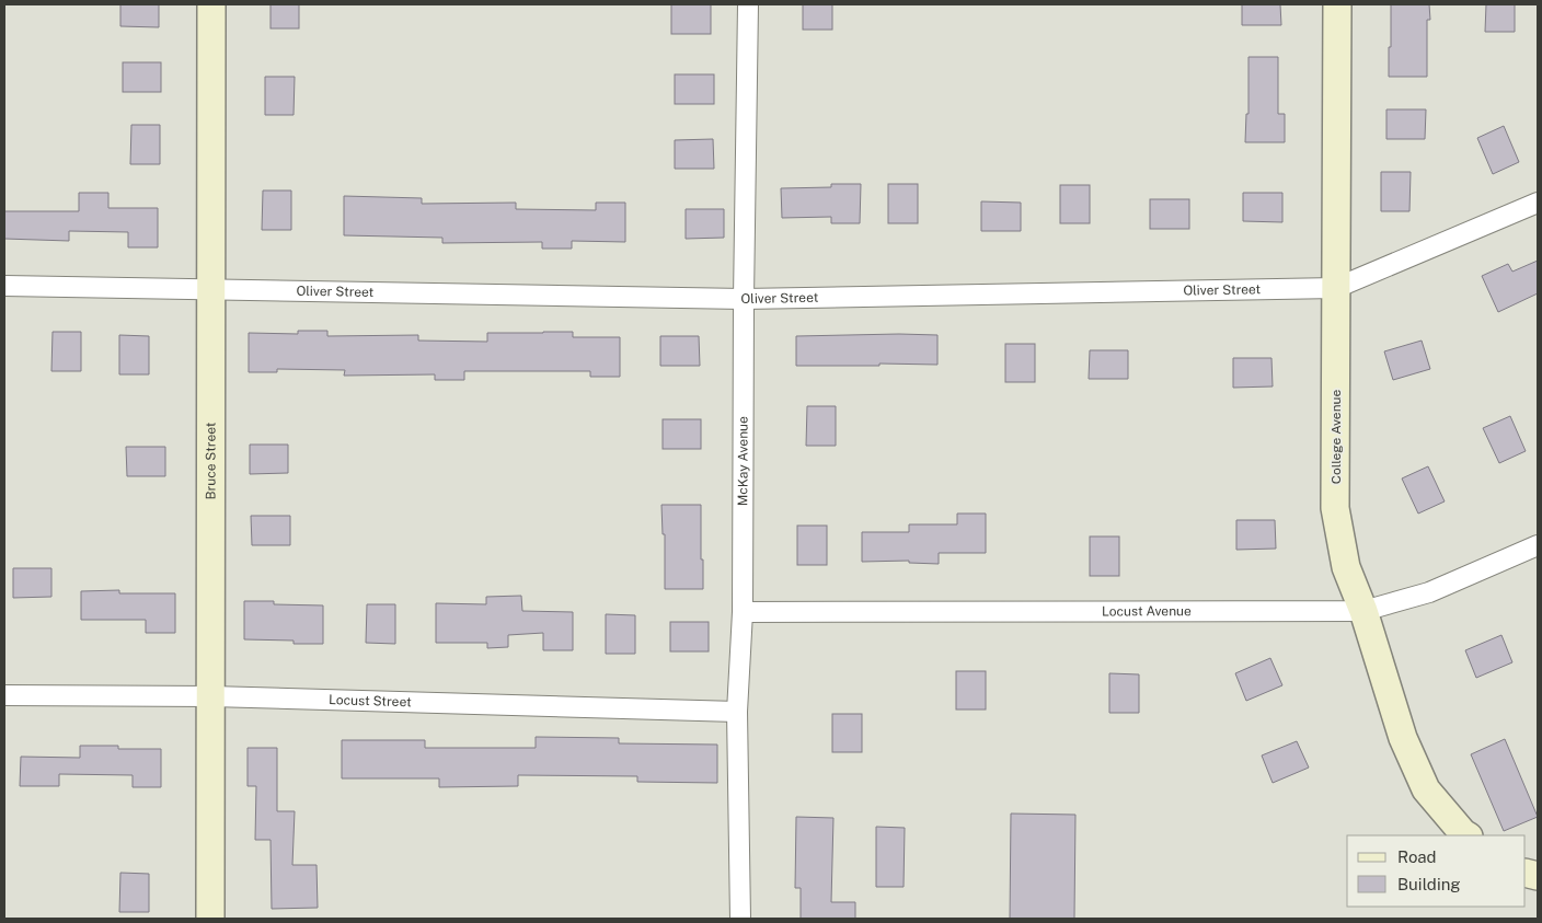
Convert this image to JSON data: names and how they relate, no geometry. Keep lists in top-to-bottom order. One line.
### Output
{"streets":{"street":["Oliver Street","College Avenue","Bruce Street","McKay Avenue","Locust Avenue","Locust Street"]},"crossings":[["Oliver Street","College Avenue"],["Oliver Street","Bruce Street"],["Oliver Street","McKay Avenue"],["College Avenue","Locust Avenue"],["Bruce Street","Locust Street"],["McKay Avenue","Locust Avenue"],["McKay Avenue","Locust Street"]],"legend":["Road","Building"]}
